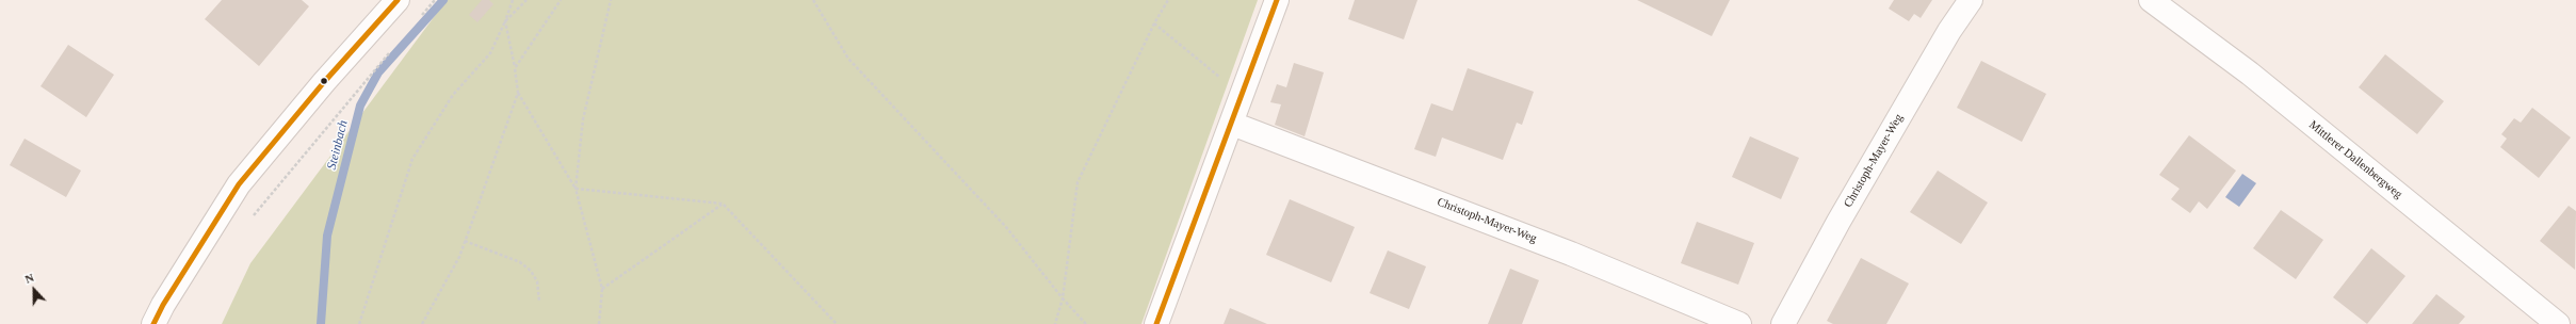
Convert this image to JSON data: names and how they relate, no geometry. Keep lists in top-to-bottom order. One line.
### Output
{"streets":{"street":["Mittlerer Dallenbergweg","Christoph-Mayer-Weg"]},"water":["Steinbach"],"north":"top"}
